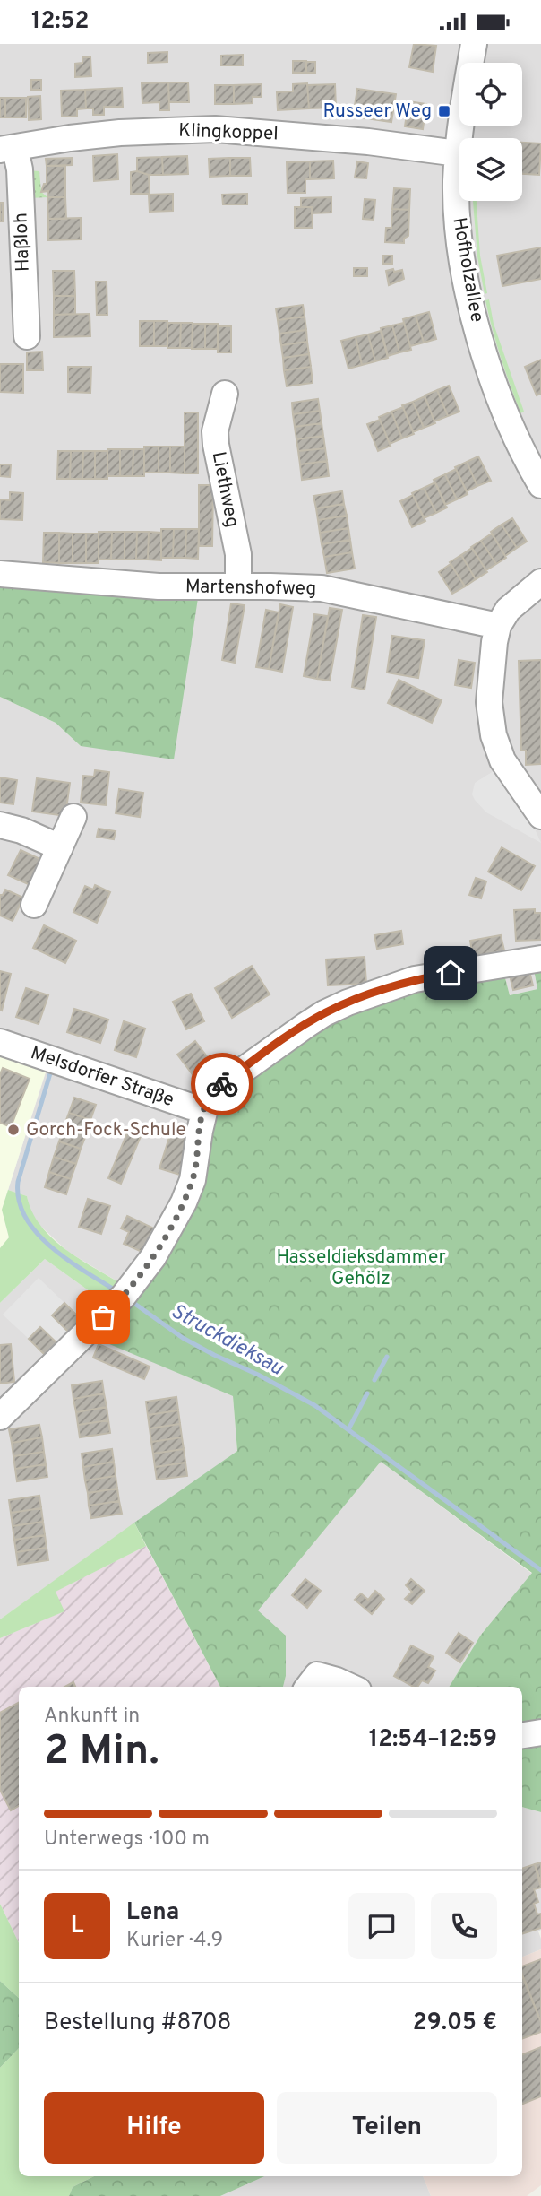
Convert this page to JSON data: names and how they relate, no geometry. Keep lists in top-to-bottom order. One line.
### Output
{"streets":{"street":["Klingkoppel","Haßloh","Hofholzallee","Liethweg","Martenshofweg","Melsdorfer Straße"]},"crossings":[["Klingkoppel","Haßloh"],["Klingkoppel","Hofholzallee"],["Liethweg","Martenshofweg"]],"water":["Struckdieksau"],"parks":["Hasseldieksdammer Gehölz"],"places":{"transit":["Russeer Weg"],"other":["Gorch-Fock-Schule"]},"page":{"status":"12:52","heading":["2 Min.","Ankunft in","12:54–12:59"],"panel":["Lena","Kurier · 4.9","Bestellung #8708","29.05 €"],"bar":"Unterwegs · 100 m","round":"L","buttons":["Hilfe","Teilen"]}}
